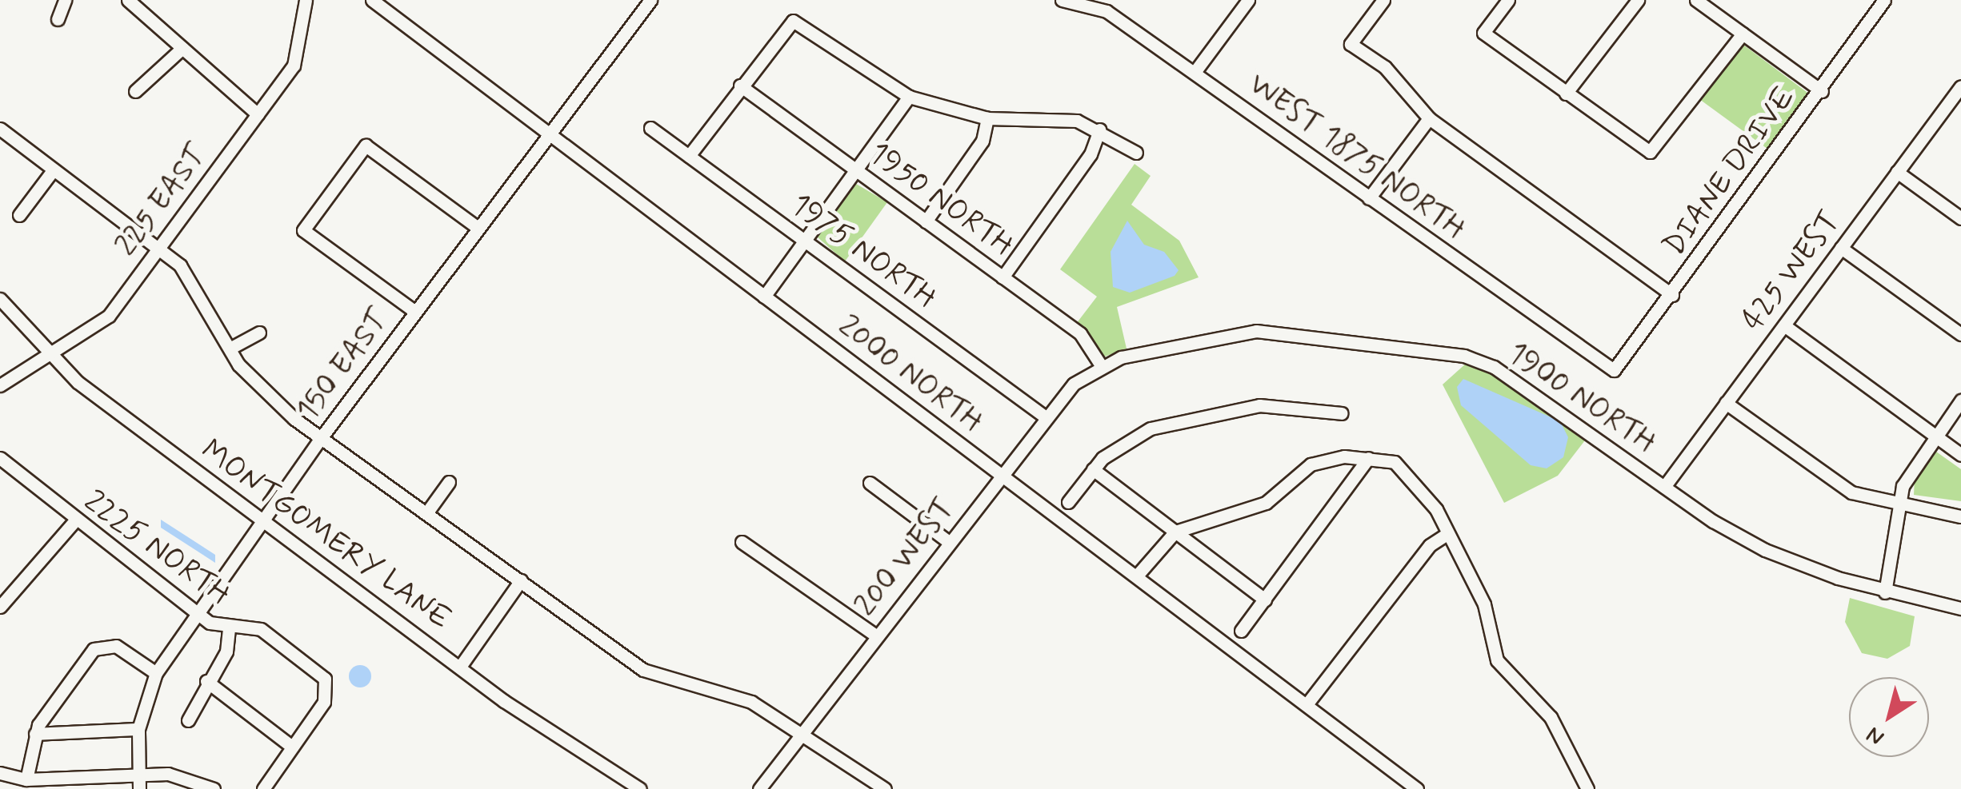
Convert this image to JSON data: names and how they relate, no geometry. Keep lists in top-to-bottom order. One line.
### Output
{"streets":{"street":["WEST 1875 NORTH","DIANE DRIVE","1950 NORTH","225 EAST","1975 NORTH","425 WEST","150 EAST","2000 NORTH","1900 NORTH","MONTGOMERY LANE","2225 NORTH","200 WEST"]},"crossings":[["WEST 1875 NORTH","DIANE DRIVE"],["1950 NORTH","1900 NORTH"],["1950 NORTH","200 WEST"],["225 EAST","MONTGOMERY LANE"],["1975 NORTH","200 WEST"],["425 WEST","1900 NORTH"],["150 EAST","2000 NORTH"],["150 EAST","MONTGOMERY LANE"],["150 EAST","2225 NORTH"],["2000 NORTH","200 WEST"],["1900 NORTH","200 WEST"]],"north":"bottom left"}
